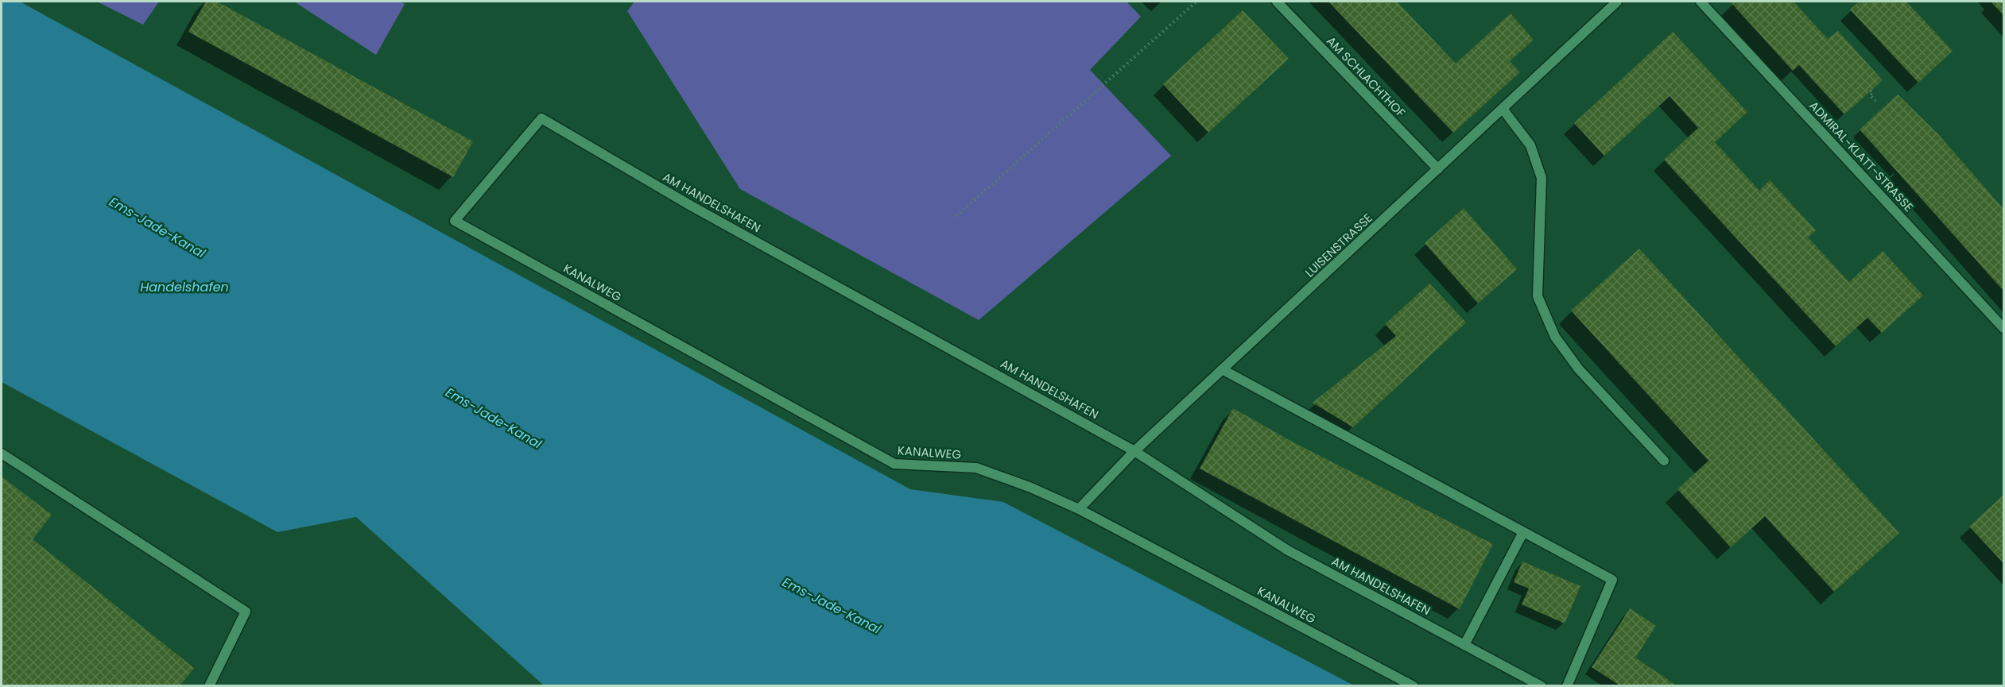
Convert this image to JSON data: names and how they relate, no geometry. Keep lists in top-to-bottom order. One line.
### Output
{"streets":{"street":["AM SCHLACHTHOF","ADMIRAL-KLATT-STRASSE","AM HANDELSHAFEN","LUISENSTRASSE","KANALWEG"]},"crossings":[["AM SCHLACHTHOF","LUISENSTRASSE"],["AM HANDELSHAFEN","LUISENSTRASSE"],["AM HANDELSHAFEN","KANALWEG"],["LUISENSTRASSE","KANALWEG"]],"water":["Ems-Jade-Kanal","Handelshafen"]}
